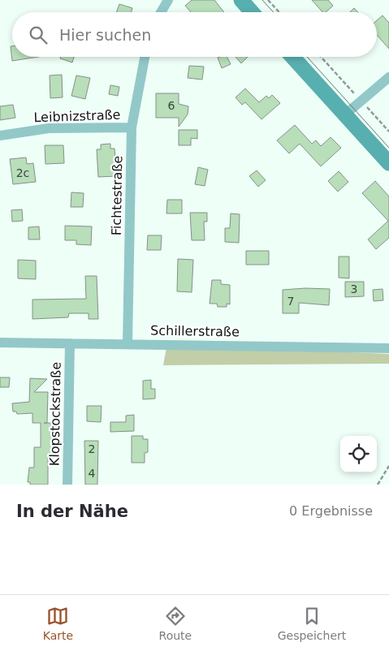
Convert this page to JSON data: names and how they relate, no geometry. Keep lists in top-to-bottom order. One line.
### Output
{"streets":{"street":["Leibnizstraße","Fichtestraße","Schillerstraße","Klopstockstraße"]},"crossings":[["Leibnizstraße","Fichtestraße"],["Fichtestraße","Schillerstraße"],["Schillerstraße","Klopstockstraße"]],"house_numbers":["6","2c","3","7","2","4"],"page":{"search":"Hier suchen","heading":["In der Nähe","0 Ergebnisse"],"nav":["Karte","Route","Gespeichert"]}}
